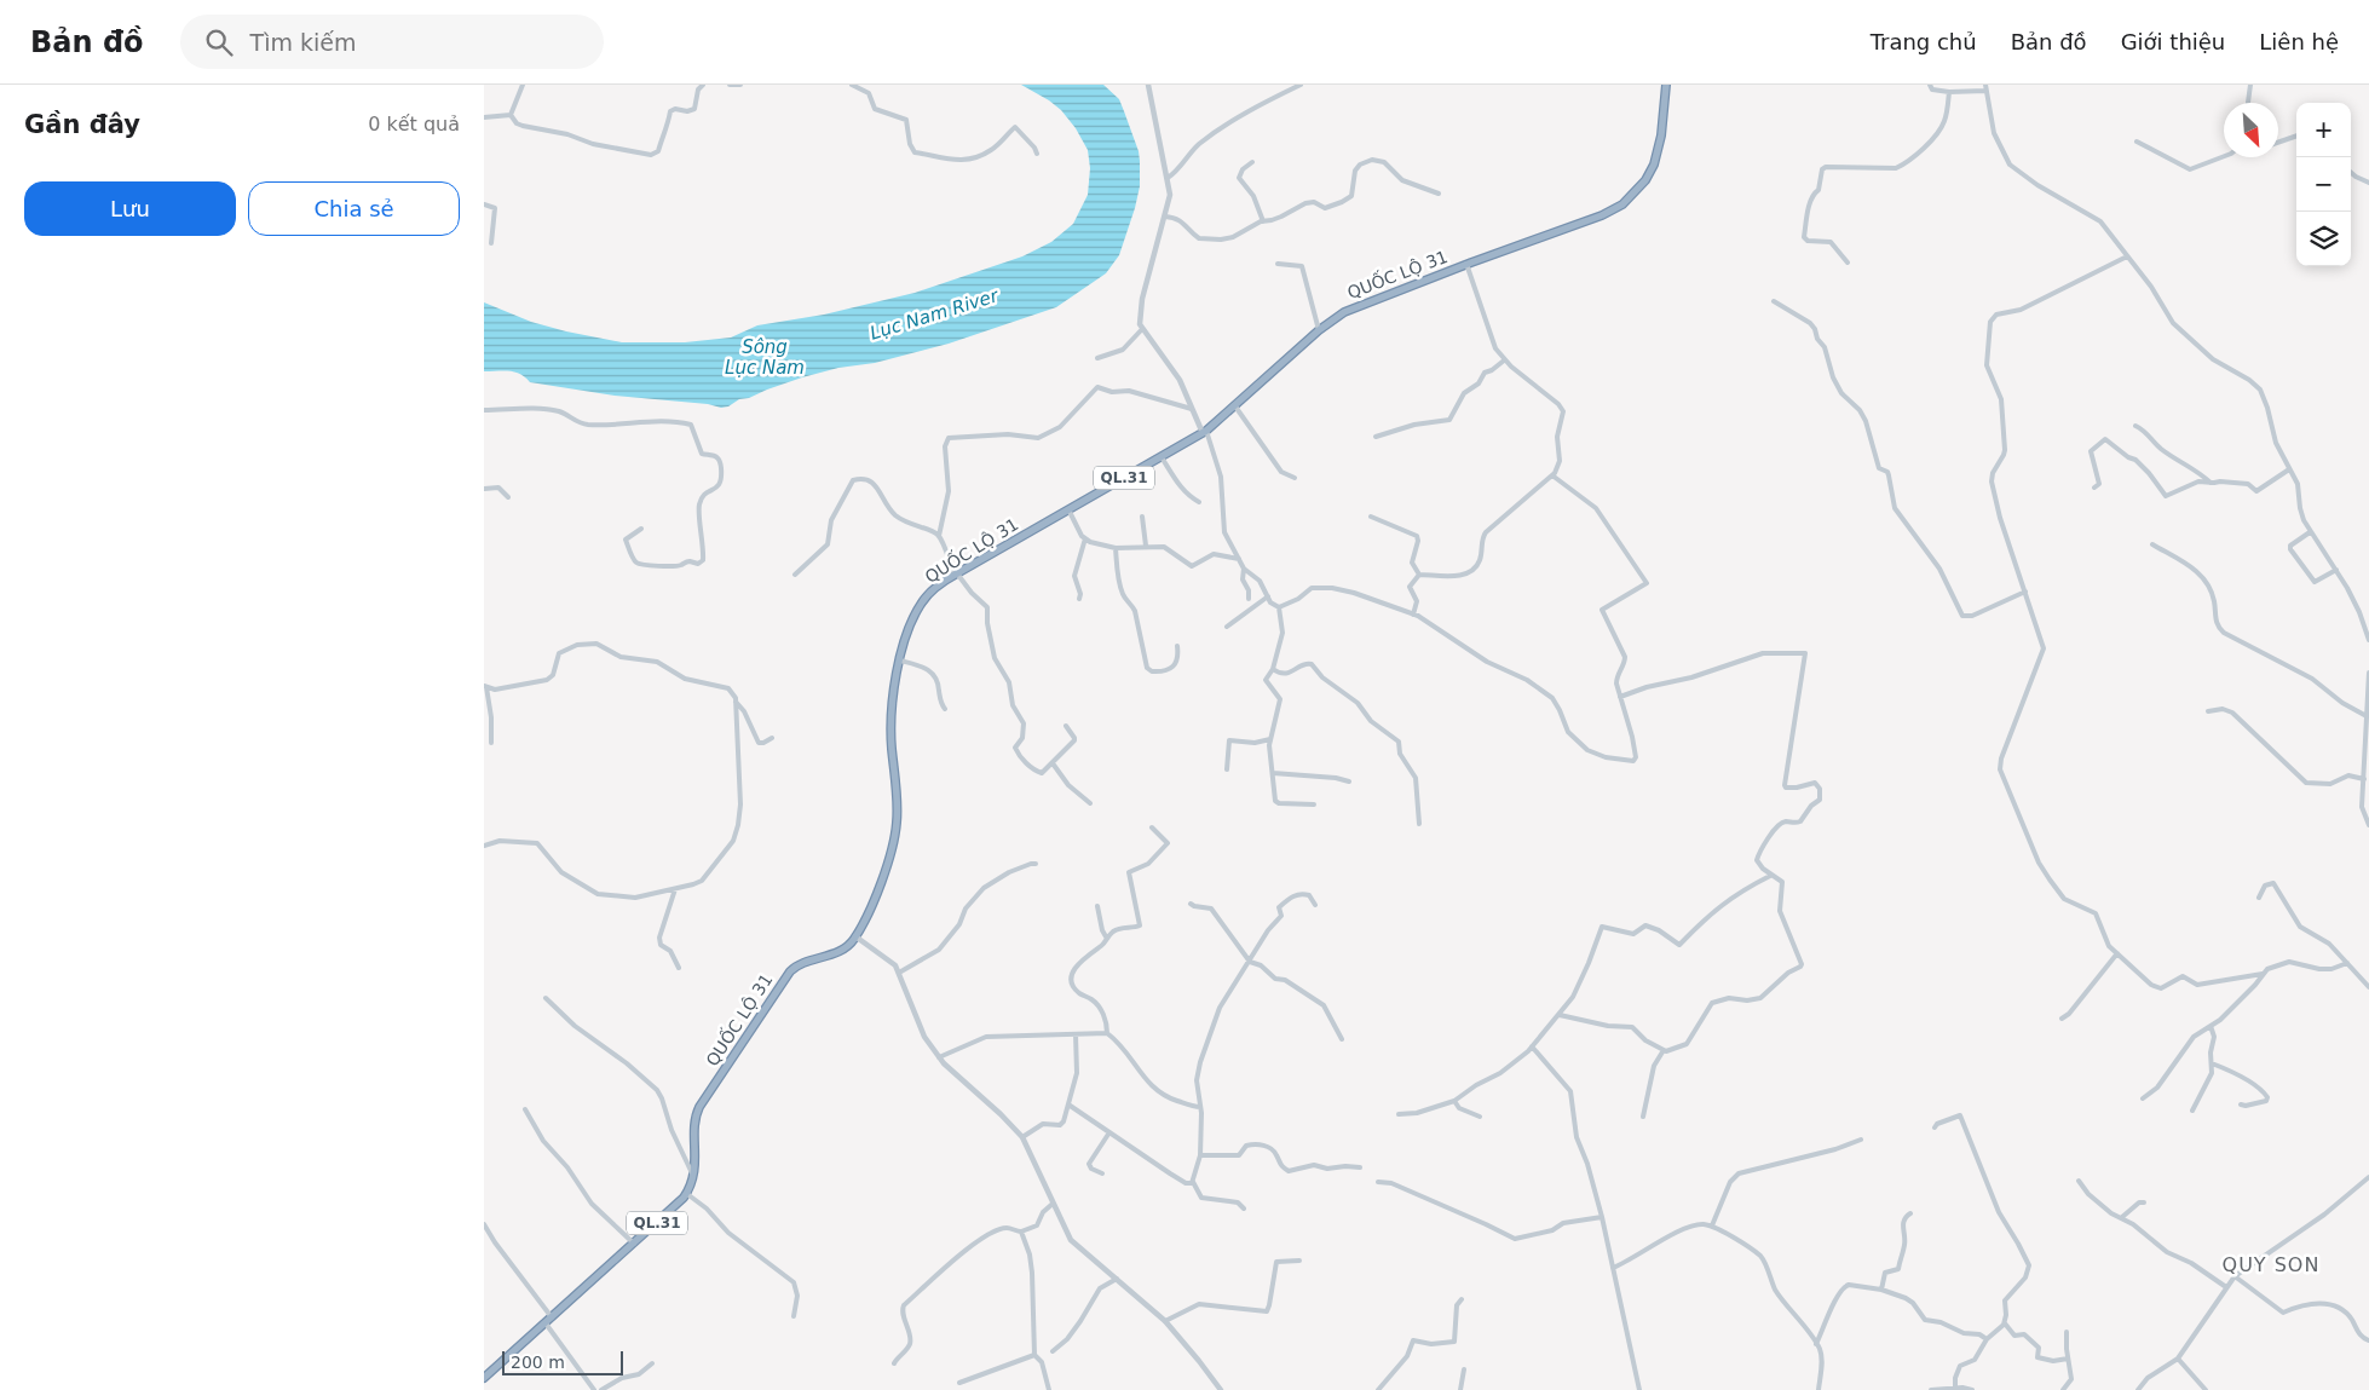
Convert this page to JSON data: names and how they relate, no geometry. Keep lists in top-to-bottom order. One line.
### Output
{"streets":{"highway":["QUỐC LỘ 31","QL.31"]},"districts":["QUY SON"],"water":["Lục Nam River","Sông Lục Nam"],"scale_bar":"200 m","north":"bottom right","page":{"header":"Bản đồ","search":"Tìm kiếm","nav":["Trang chủ","Bản đồ","Giới thiệu","Liên hệ"],"heading":["Gần đây","0 kết quả"],"map_buttons":["+","−"],"buttons":["Lưu","Chia sẻ"],"scale":"200 m"}}
